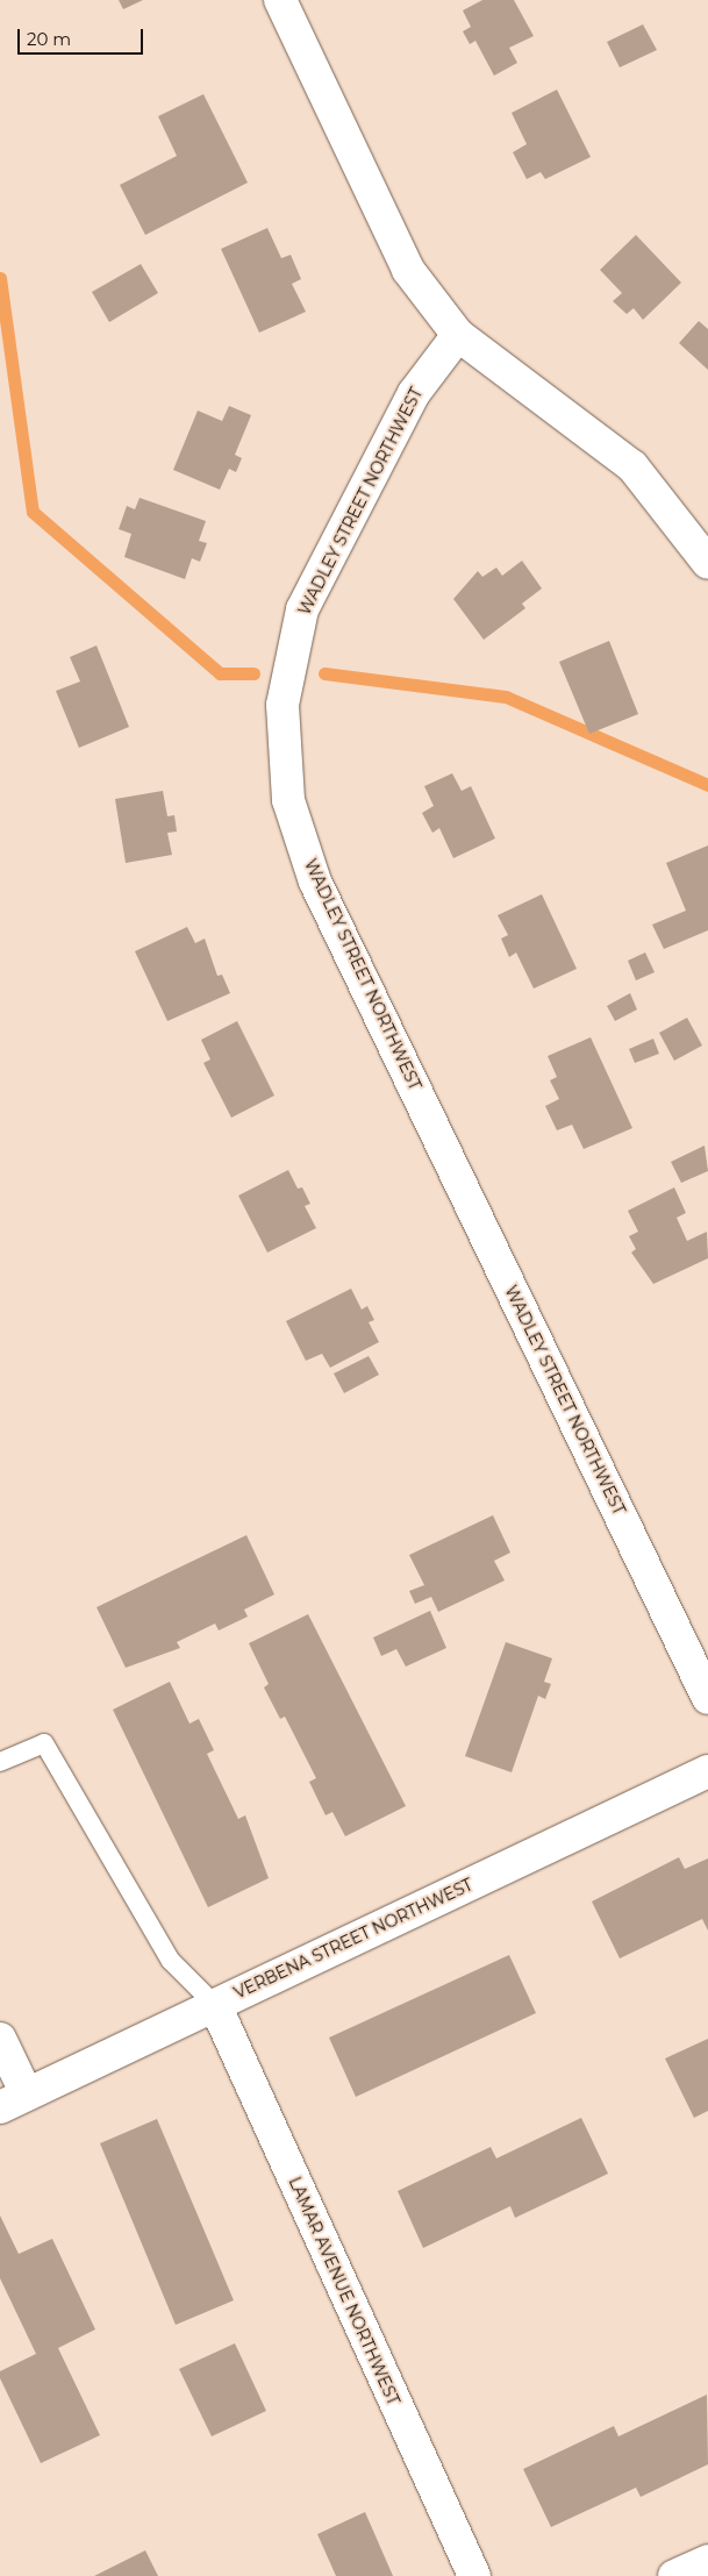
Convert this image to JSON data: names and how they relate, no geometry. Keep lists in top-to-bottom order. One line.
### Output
{"streets":{"street":["WADLEY STREET NORTHWEST","VERBENA STREET NORTHWEST","LAMAR AVENUE NORTHWEST"]},"crossings":[["VERBENA STREET NORTHWEST","LAMAR AVENUE NORTHWEST"]],"scale_bar":"20 m"}
